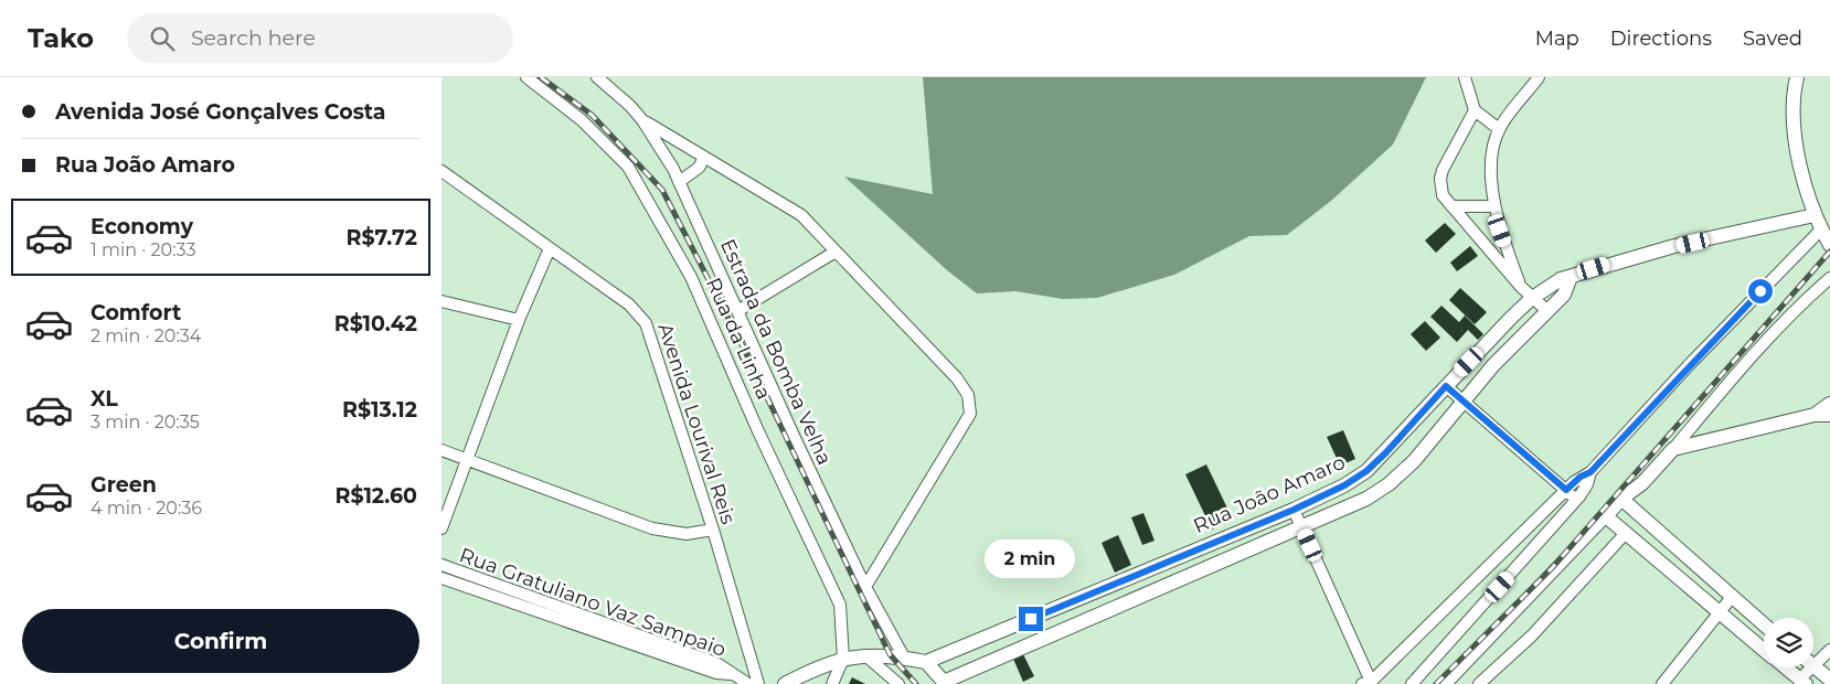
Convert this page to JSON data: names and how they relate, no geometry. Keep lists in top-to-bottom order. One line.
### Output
{"streets":{"street":["Rua da Linha","Estrada da Bomba Velha","Avenida Lourival Reis","Rua João Amaro","Rua Gratuliano Vaz Sampaio"]},"page":{"header":"Tako","search":"Search here","nav":["Map","Directions","Saved"],"banner":["Avenida José Gonçalves Costa","Rua João Amaro"],"list":[{"name":"Economy","note":"1 min · 20:33","value":"R$7.72"},{"name":"Comfort","note":"2 min · 20:34","value":"R$10.42"},{"name":"XL","note":"3 min · 20:35","value":"R$13.12"},{"name":"Green","note":"4 min · 20:36","value":"R$12.60"}],"bubble":"2 min","buttons":"Confirm"}}
